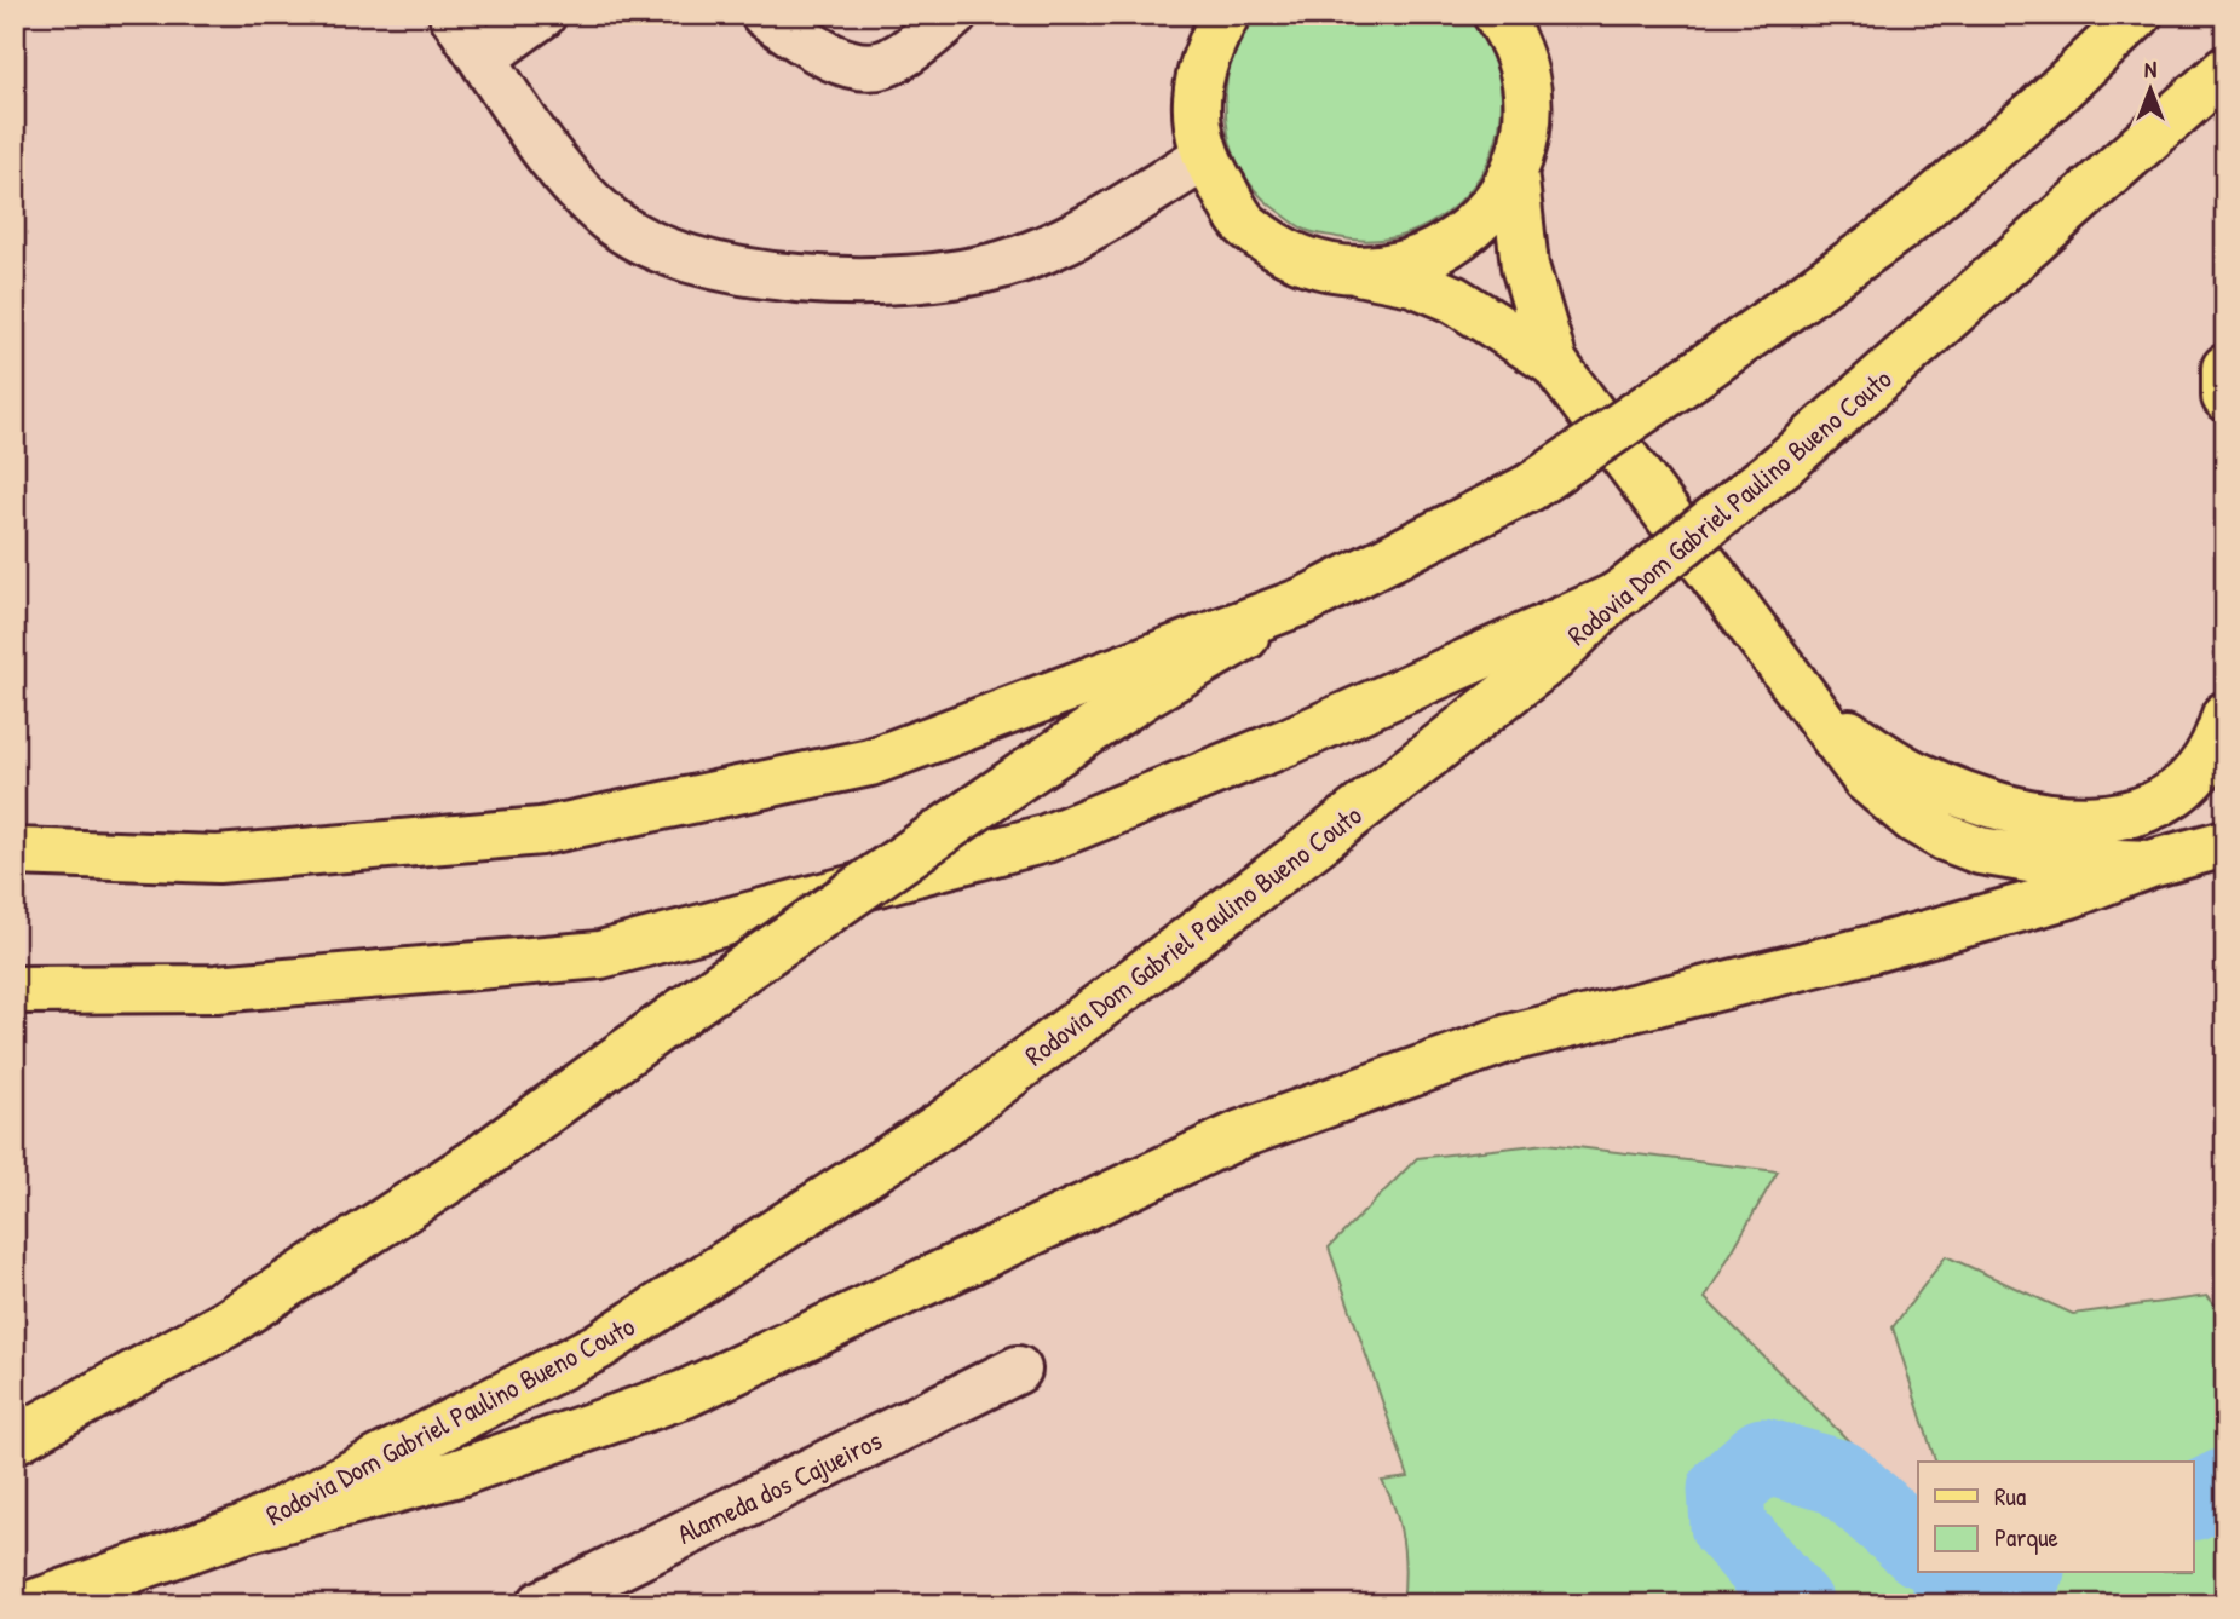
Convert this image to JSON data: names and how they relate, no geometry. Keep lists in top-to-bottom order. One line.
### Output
{"streets":{"main road":["Rodovia Dom Gabriel Paulino Bueno Couto"],"street":["Alameda dos Cajueiros"]},"legend":["Rua","Parque"],"north":"top"}
